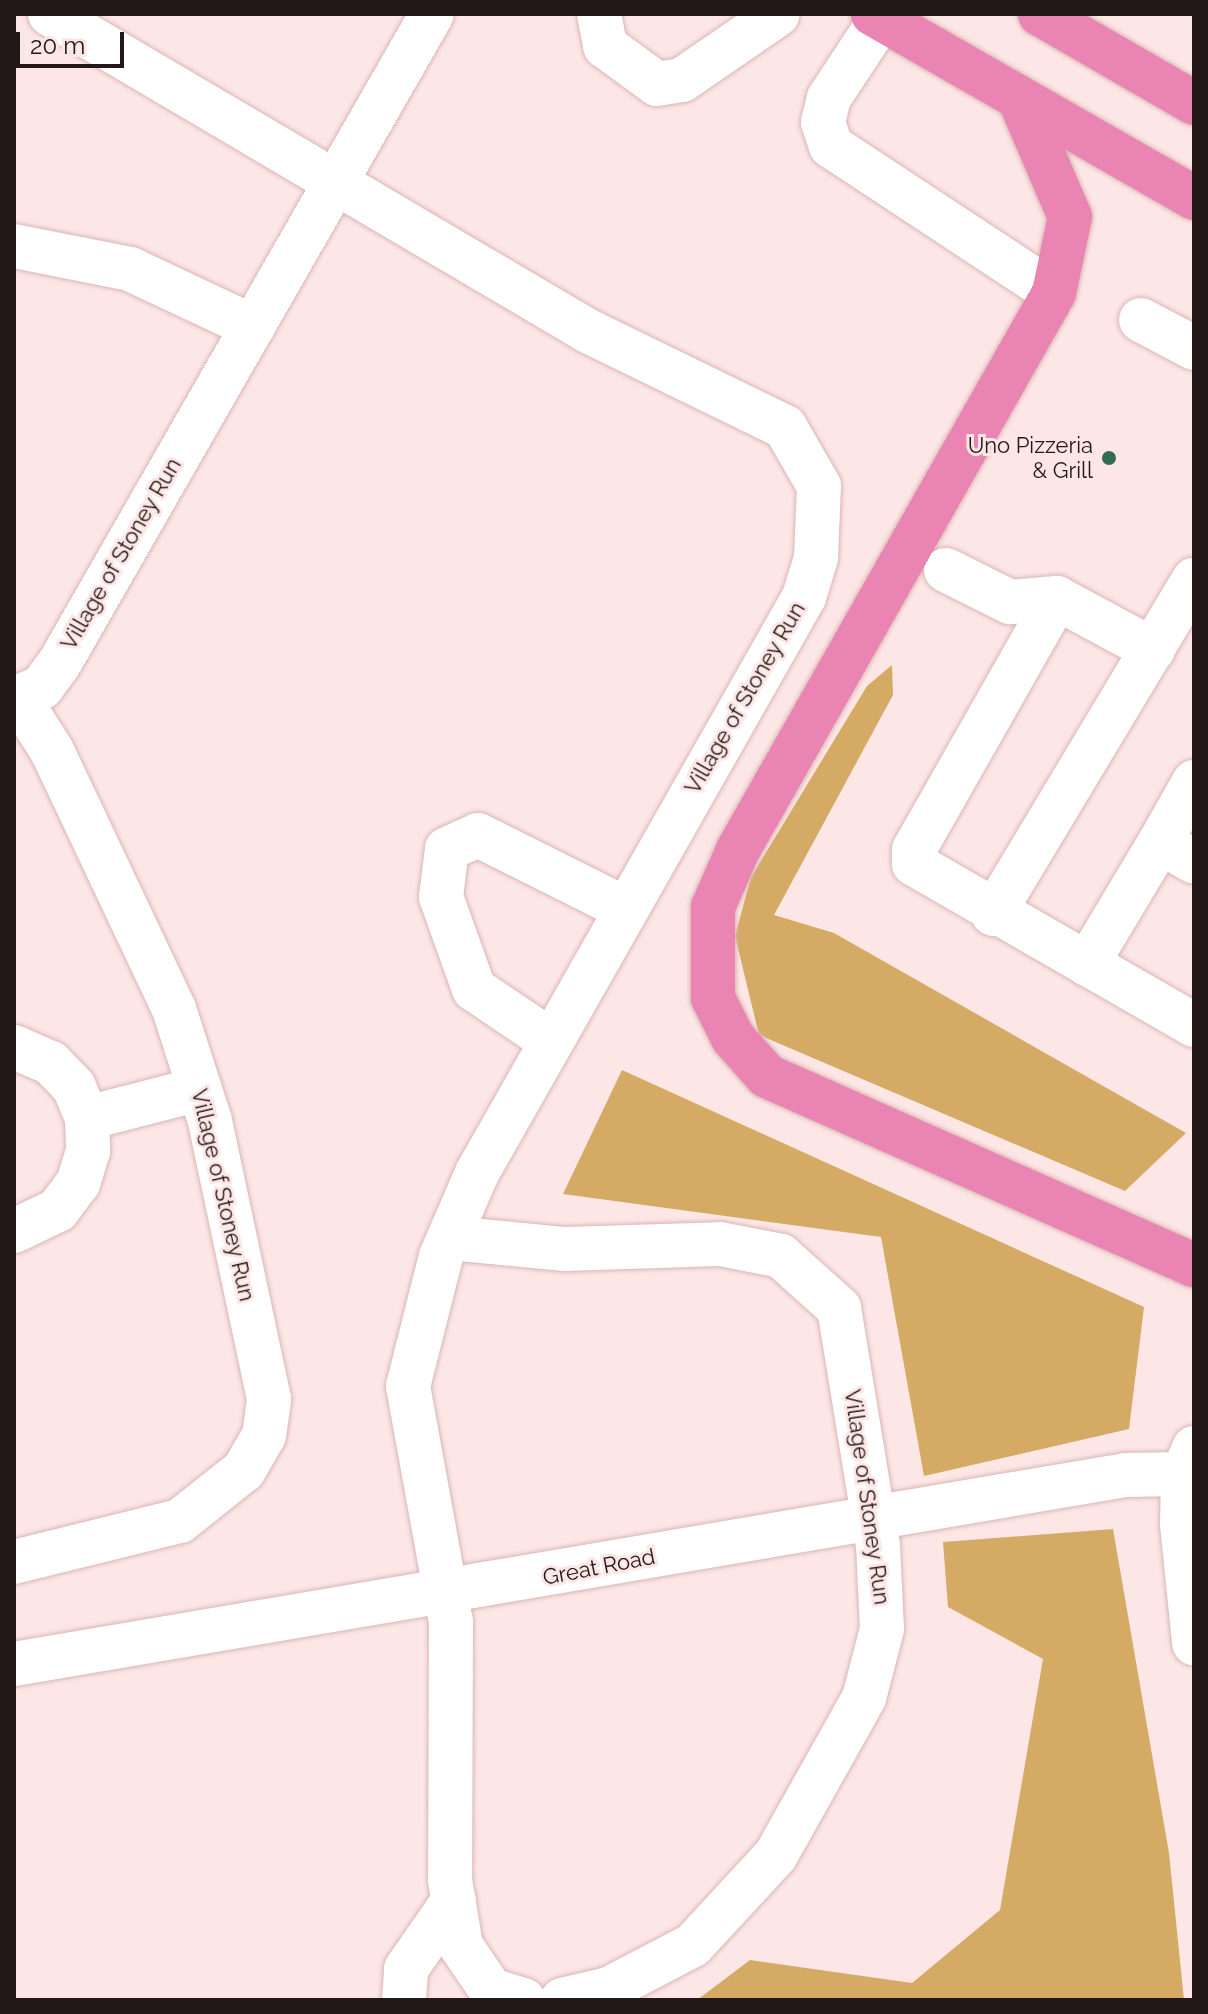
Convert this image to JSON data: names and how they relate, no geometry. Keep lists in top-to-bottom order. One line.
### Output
{"streets":{"street":["Village of Stoney Run","Great Road"]},"crossings":[["Village of Stoney Run","Great Road"]],"places":["Uno Pizzeria & Grill"],"scale_bar":"20 m"}
